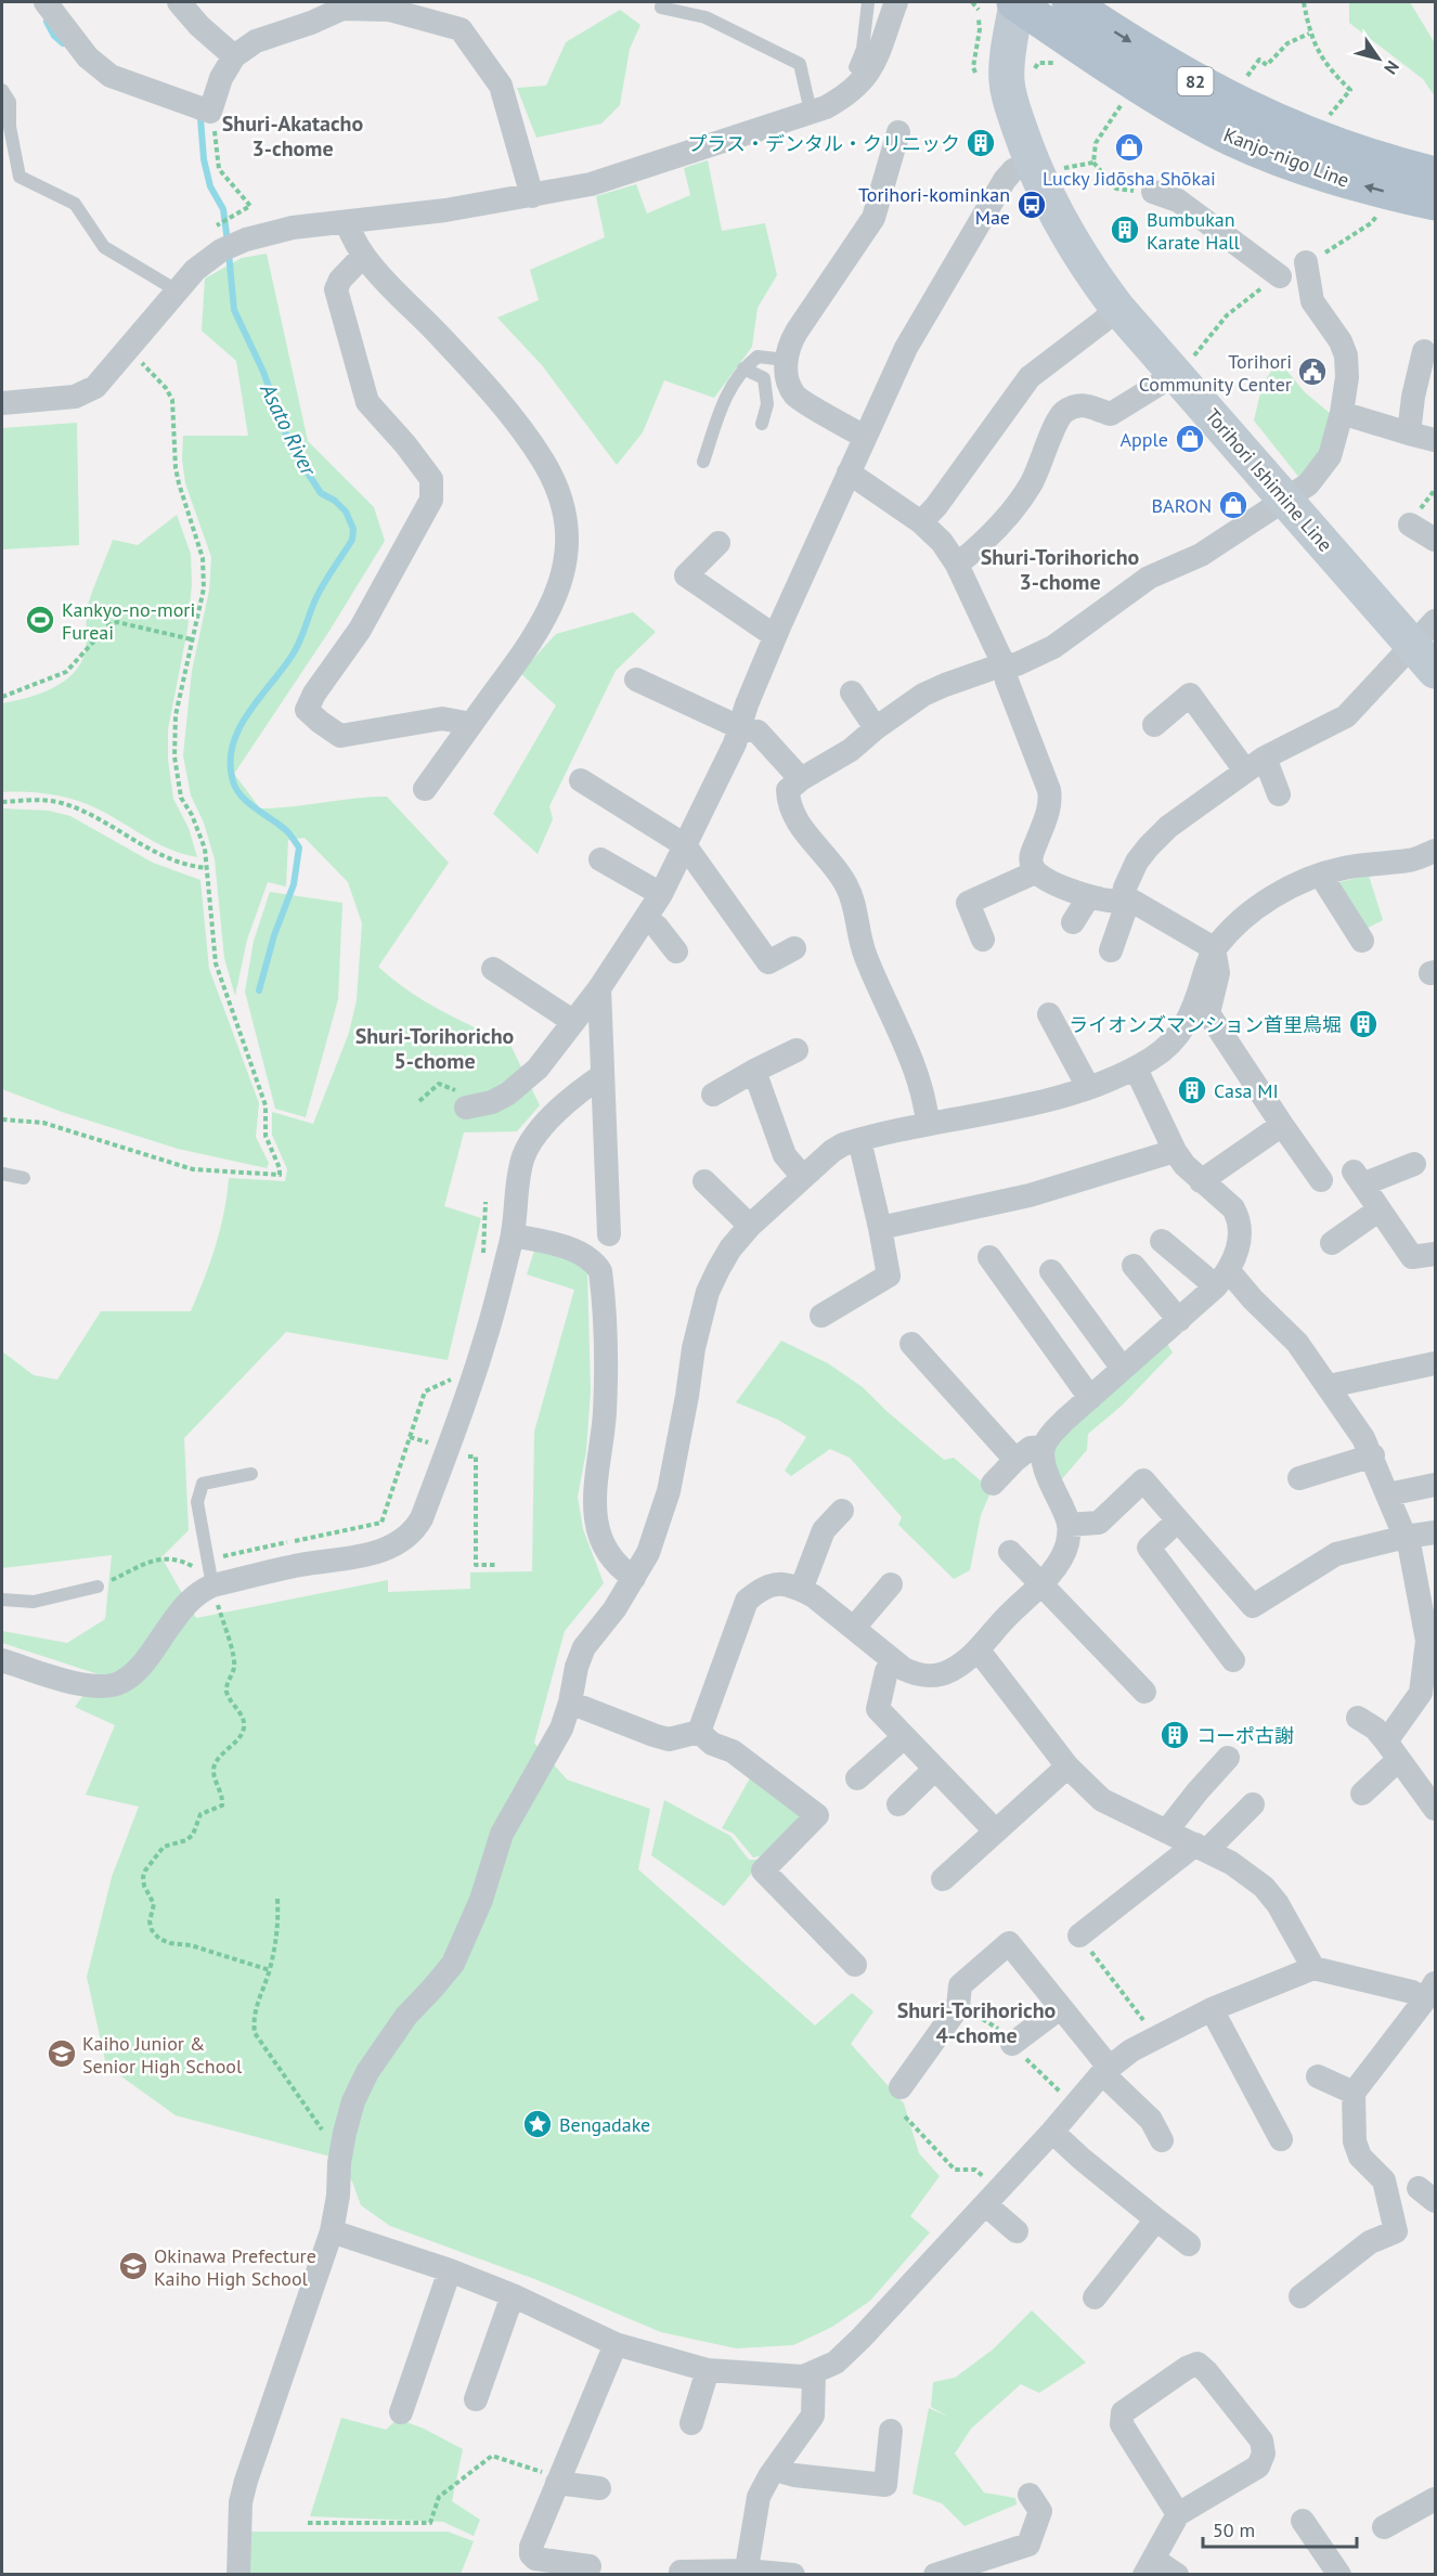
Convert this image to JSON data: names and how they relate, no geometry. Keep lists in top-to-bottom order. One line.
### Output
{"streets":{"main road":["82","Kanjo-nigo Line"],"street":["Torihori Ishimine Line"]},"crossings":[["Kanjo-nigo Line","Torihori Ishimine Line"]],"districts":["Shuri-Akatacho 3-chome","Shuri-Torihoricho 3-chome","Shuri-Torihoricho 5-chome","Shuri-Torihoricho 4-chome"],"water":["Asato River"],"places":{"building":["プラス・デンタル・クリニック","Bumbukan Karate Hall","ライオンズマンション首里鳥堀","Casa MI","コーポ古謝"],"shop":["Lucky Jidōsha Shōkai","Apple","BARON"],"bus stop":["Torihori-kominkan Mae"],"public building":["Torihori Community Center"],"sports":["Kankyo-no-mori Fureai"],"school or university":["Kaiho Junior & Senior High School","Okinawa Prefecture Kaiho High School"],"place":["Bengadake"]},"scale_bar":"50 m","north":"bottom right"}
